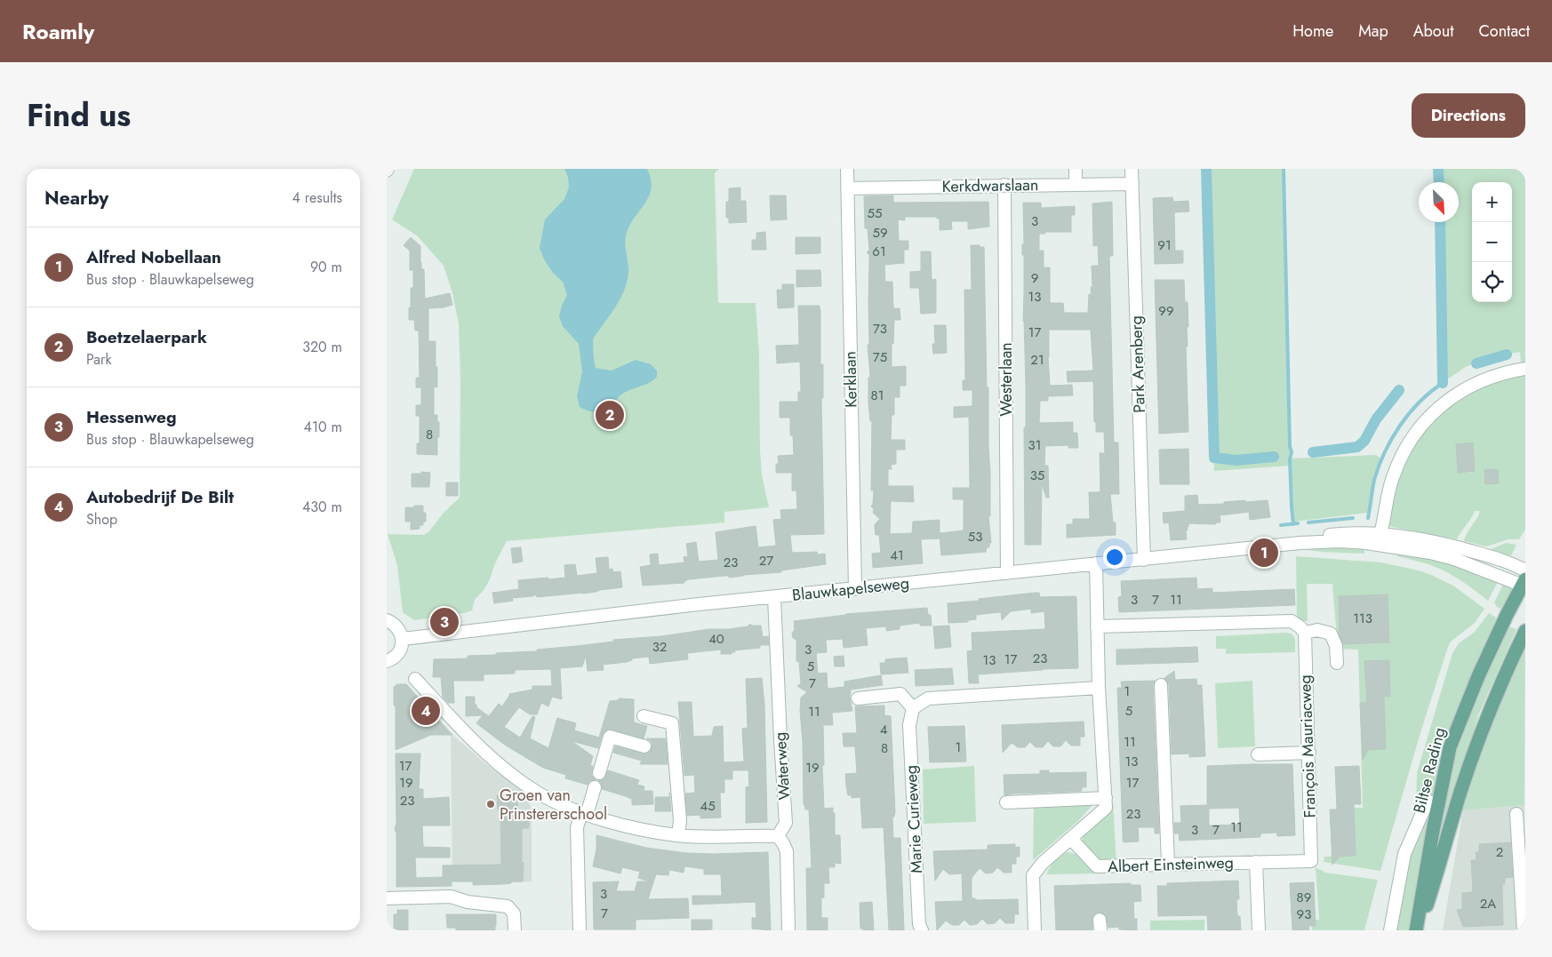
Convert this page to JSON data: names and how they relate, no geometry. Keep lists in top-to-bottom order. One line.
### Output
{"streets":{"main road":["Biltse Rading"],"street":["Kerkdwarslaan","Park Arenberg","Kerklaan","Westerlaan","Blauwkapelseweg","François Mauriacweg","Waterweg","Marie Curieweg","Albert Einsteinweg"]},"crossings":[["Kerkdwarslaan","Park Arenberg"],["Kerkdwarslaan","Kerklaan"],["Kerkdwarslaan","Westerlaan"],["Park Arenberg","Blauwkapelseweg"],["Kerklaan","Blauwkapelseweg"],["Westerlaan","Blauwkapelseweg"],["Blauwkapelseweg","Waterweg"],["Blauwkapelseweg","Biltse Rading"],["François Mauriacweg","Albert Einsteinweg"]],"places":["Groen van Prinstererschool"],"house_numbers":["55","3","59","91","61","9","13","99","73","17","75","21","81","8","31","35","53","41","27","23","3","7","11","113","40","32","3","23","17","13","5","7","1","5","11","4","11","1","8","13","17","19","19","17","23","45","23","11","3","7","2","3","89","2A","7","93"],"north":"bottom right","page":{"header":"Roamly","nav":["Home","Map","About","Contact"],"title":"Find us","buttons":"Directions","heading":["Nearby","4 results"],"map_buttons":["+","−"],"list":[{"mark":"1","name":"Alfred Nobellaan","note":"Bus stop · Blauwkapelseweg","value":"90 m"},{"mark":"2","name":"Boetzelaerpark","note":"Park","value":"320 m"},{"mark":"3","name":"Hessenweg","note":"Bus stop · Blauwkapelseweg","value":"410 m"},{"mark":"4","name":"Autobedrijf De Bilt","note":"Shop","value":"430 m"}],"pins":["2","1","3","4"]}}
